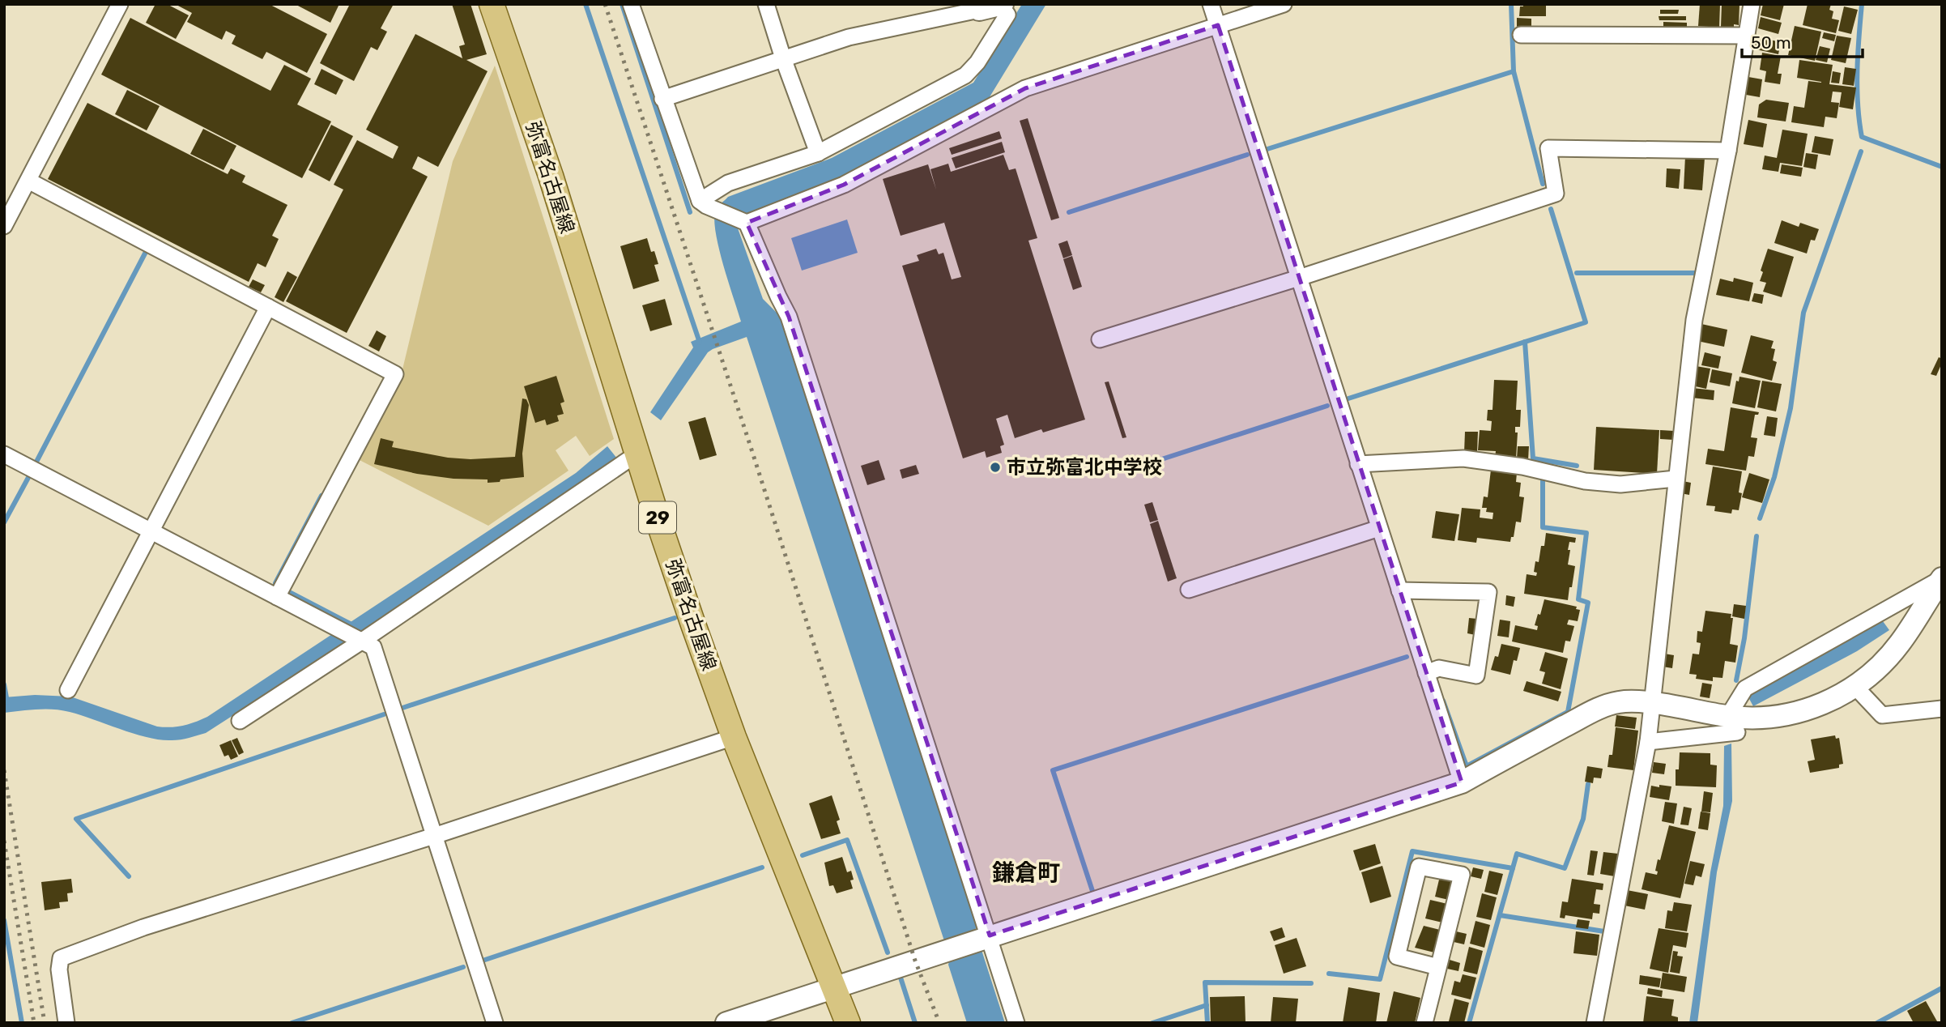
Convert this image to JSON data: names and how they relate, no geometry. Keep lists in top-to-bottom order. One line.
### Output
{"streets":{"main road":["弥富名古屋線","29"]},"districts":["鎌倉町"],"places":["市立弥富北中学校"],"scale_bar":"50 m"}
